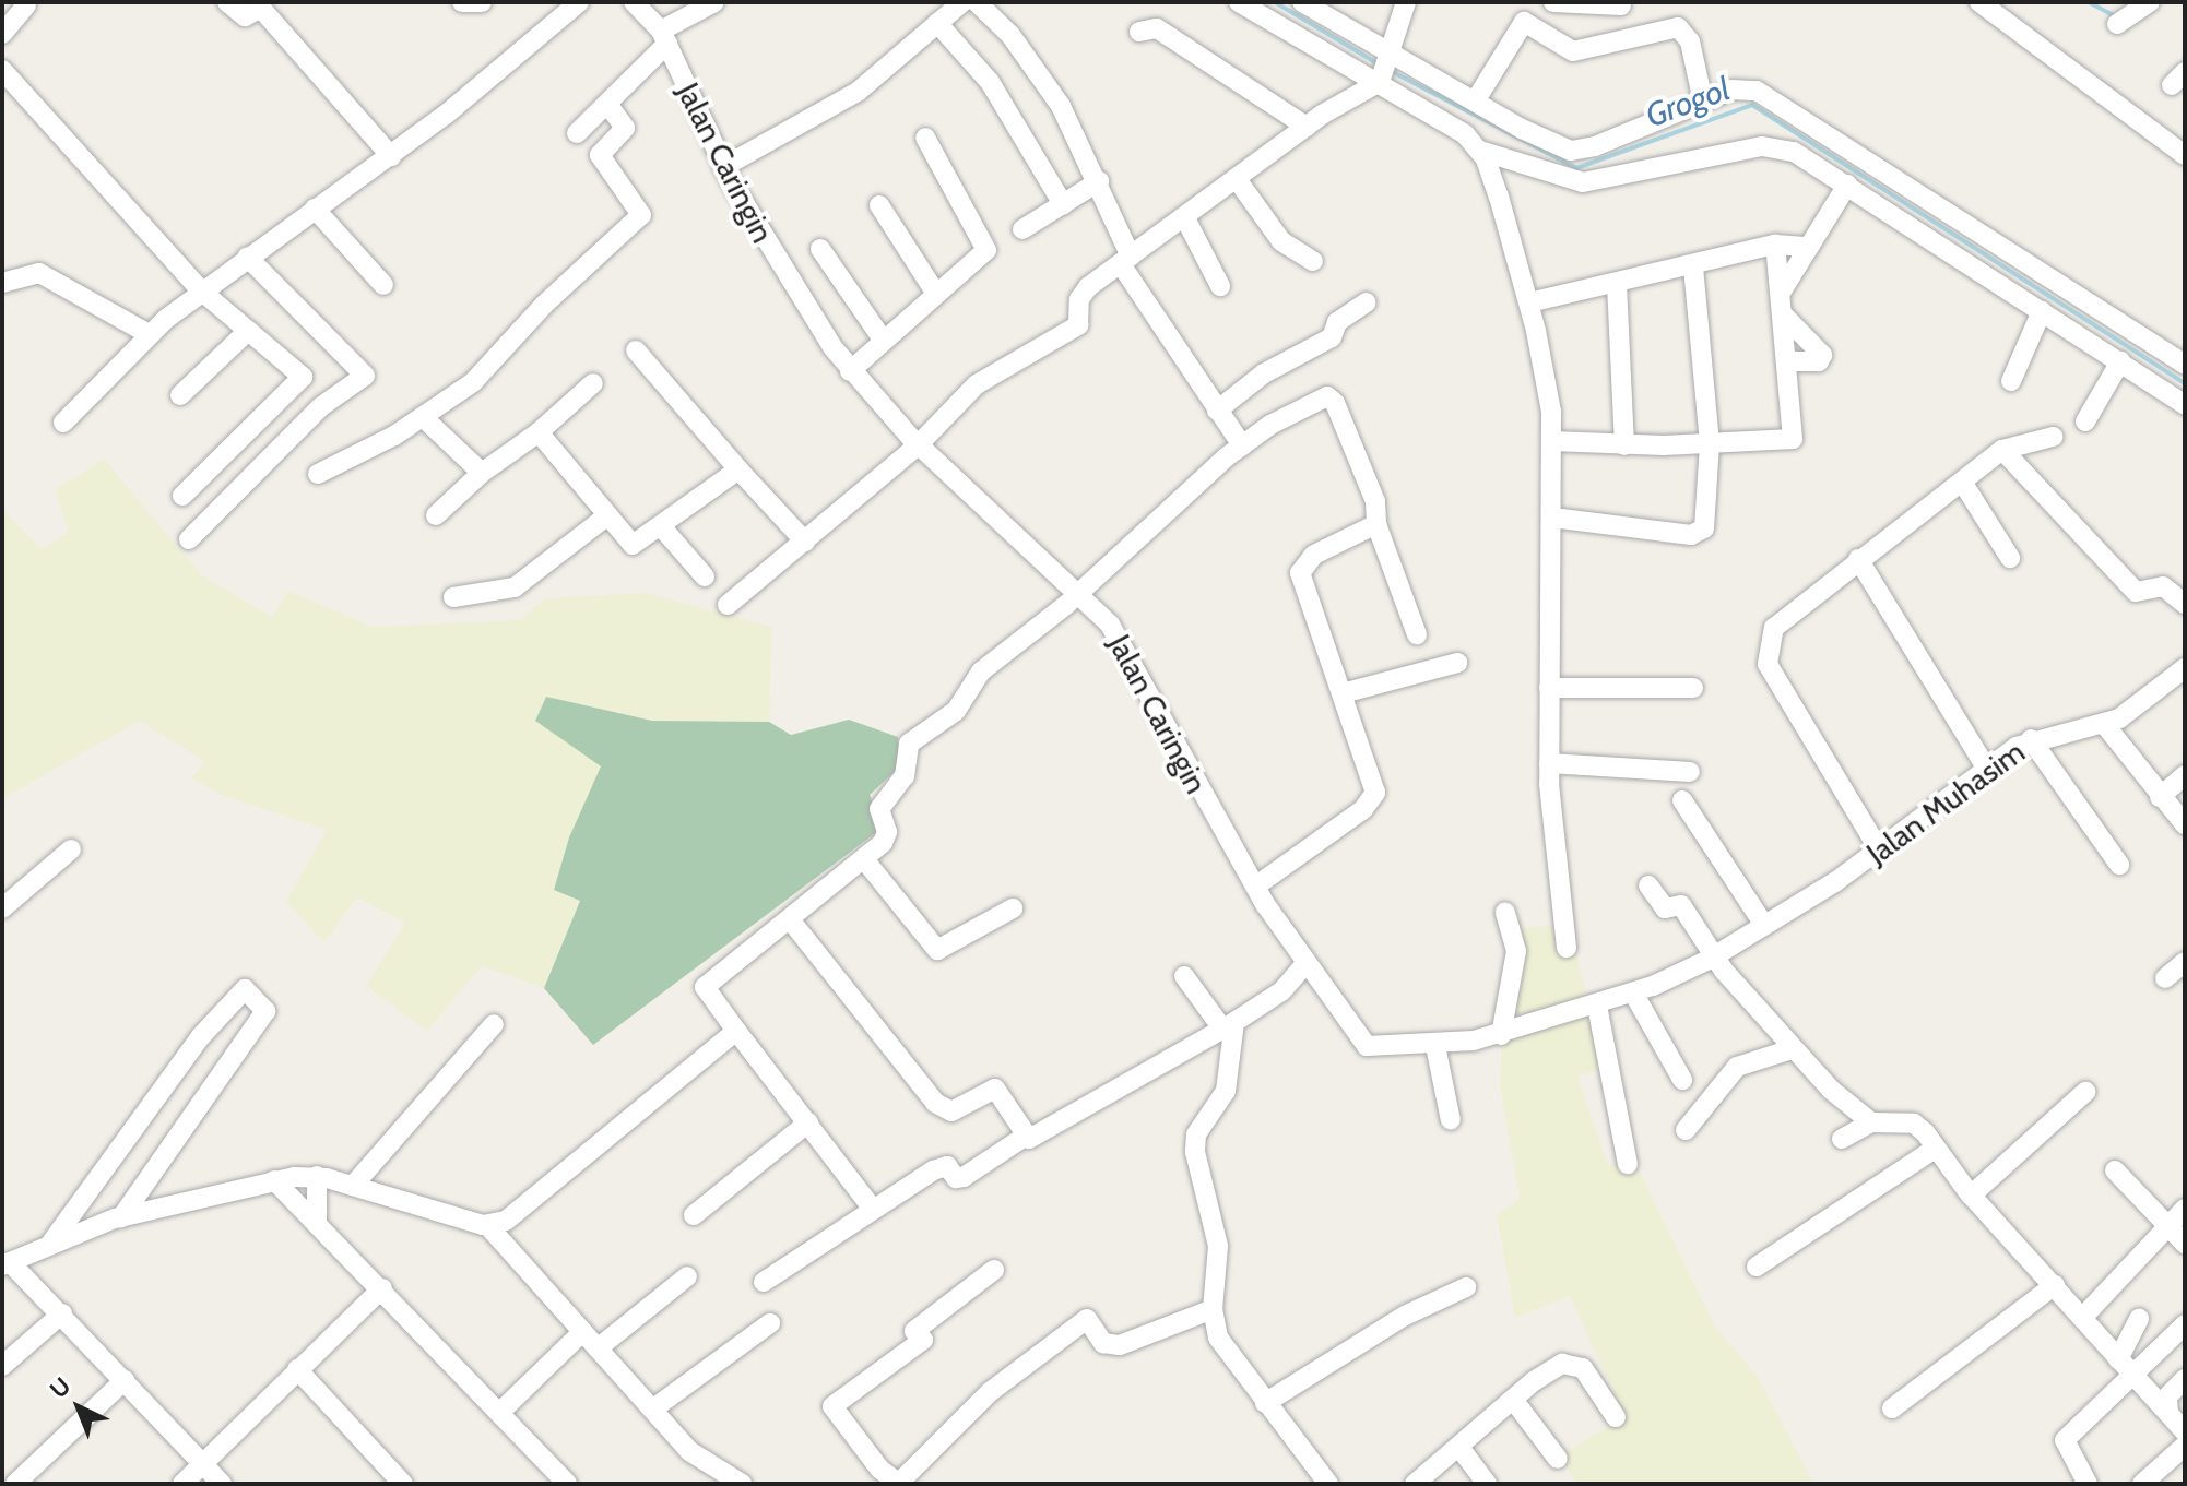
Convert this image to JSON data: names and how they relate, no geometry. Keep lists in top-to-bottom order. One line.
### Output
{"streets":{"street":["Jalan Caringin","Jalan Muhasim"]},"crossings":[["Jalan Caringin","Jalan Muhasim"]],"water":["Grogol"],"north":"top left"}
